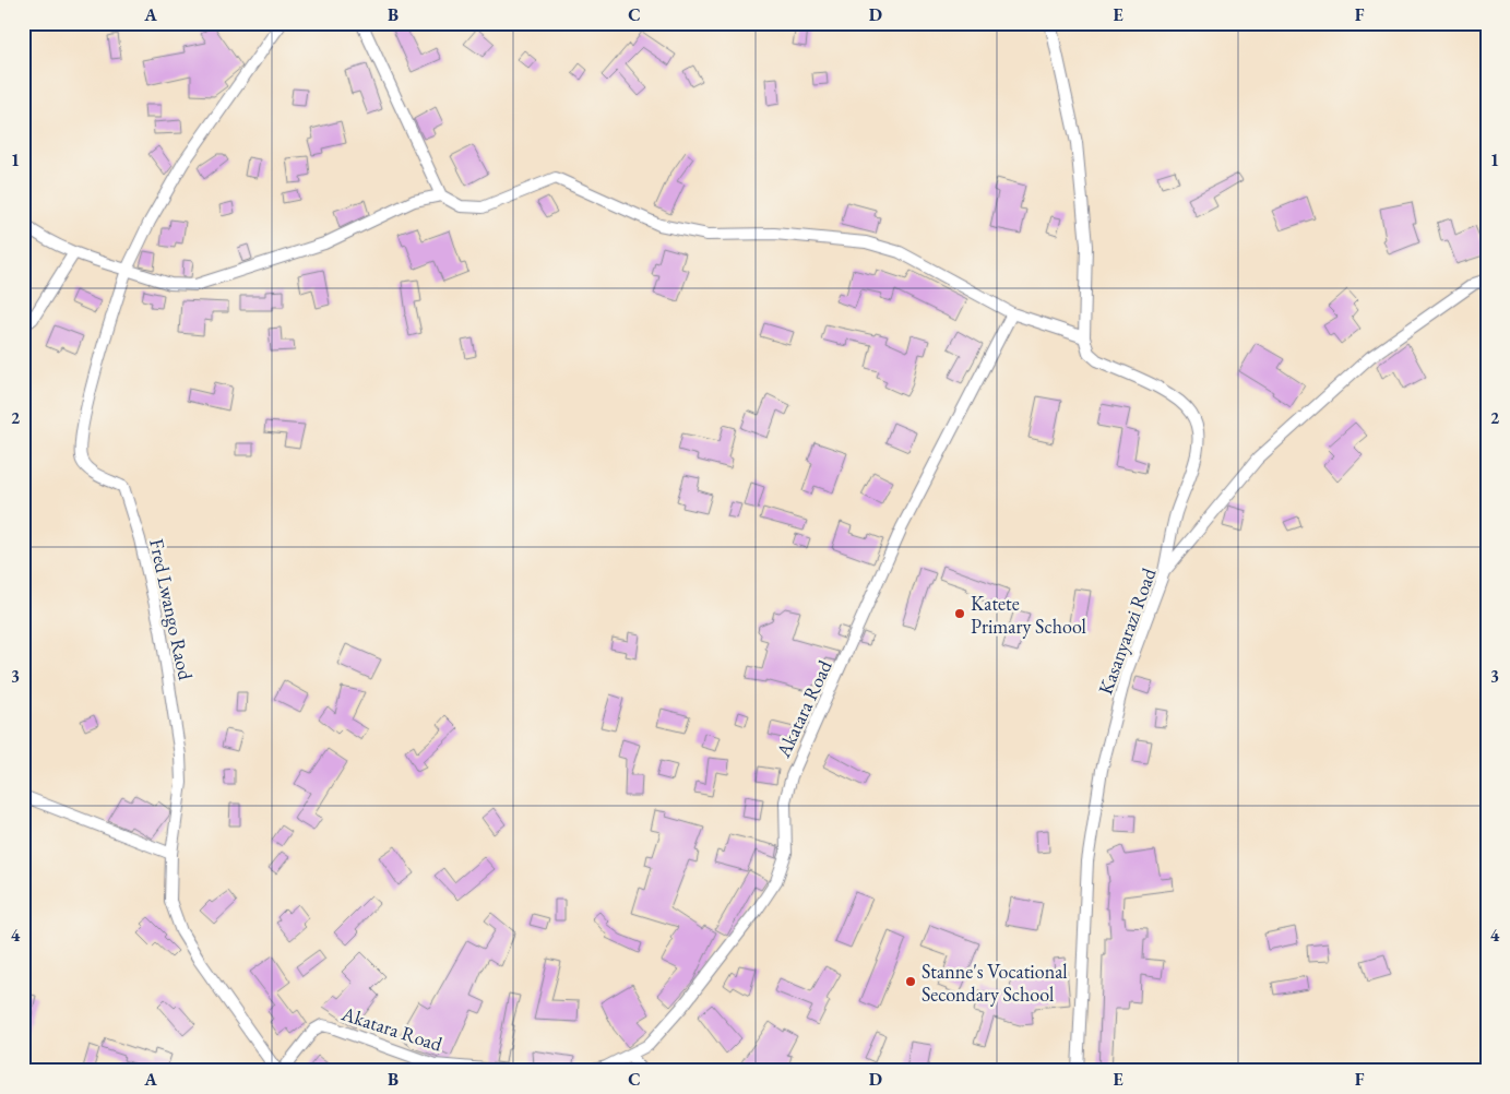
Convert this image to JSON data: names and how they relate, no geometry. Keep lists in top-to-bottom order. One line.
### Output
{"streets":{"street":["Fred Lwango Raod","Kasanyarazi Road","Akatara Road"]},"crossings":[["Fred Lwango Raod","Akatara Road"]],"places":["Katete Primary School","Stanne's Vocational Secondary School"],"grid":{"columns":["A","B","C","D","E","F"],"rows":["1","2","3","4"]}}
